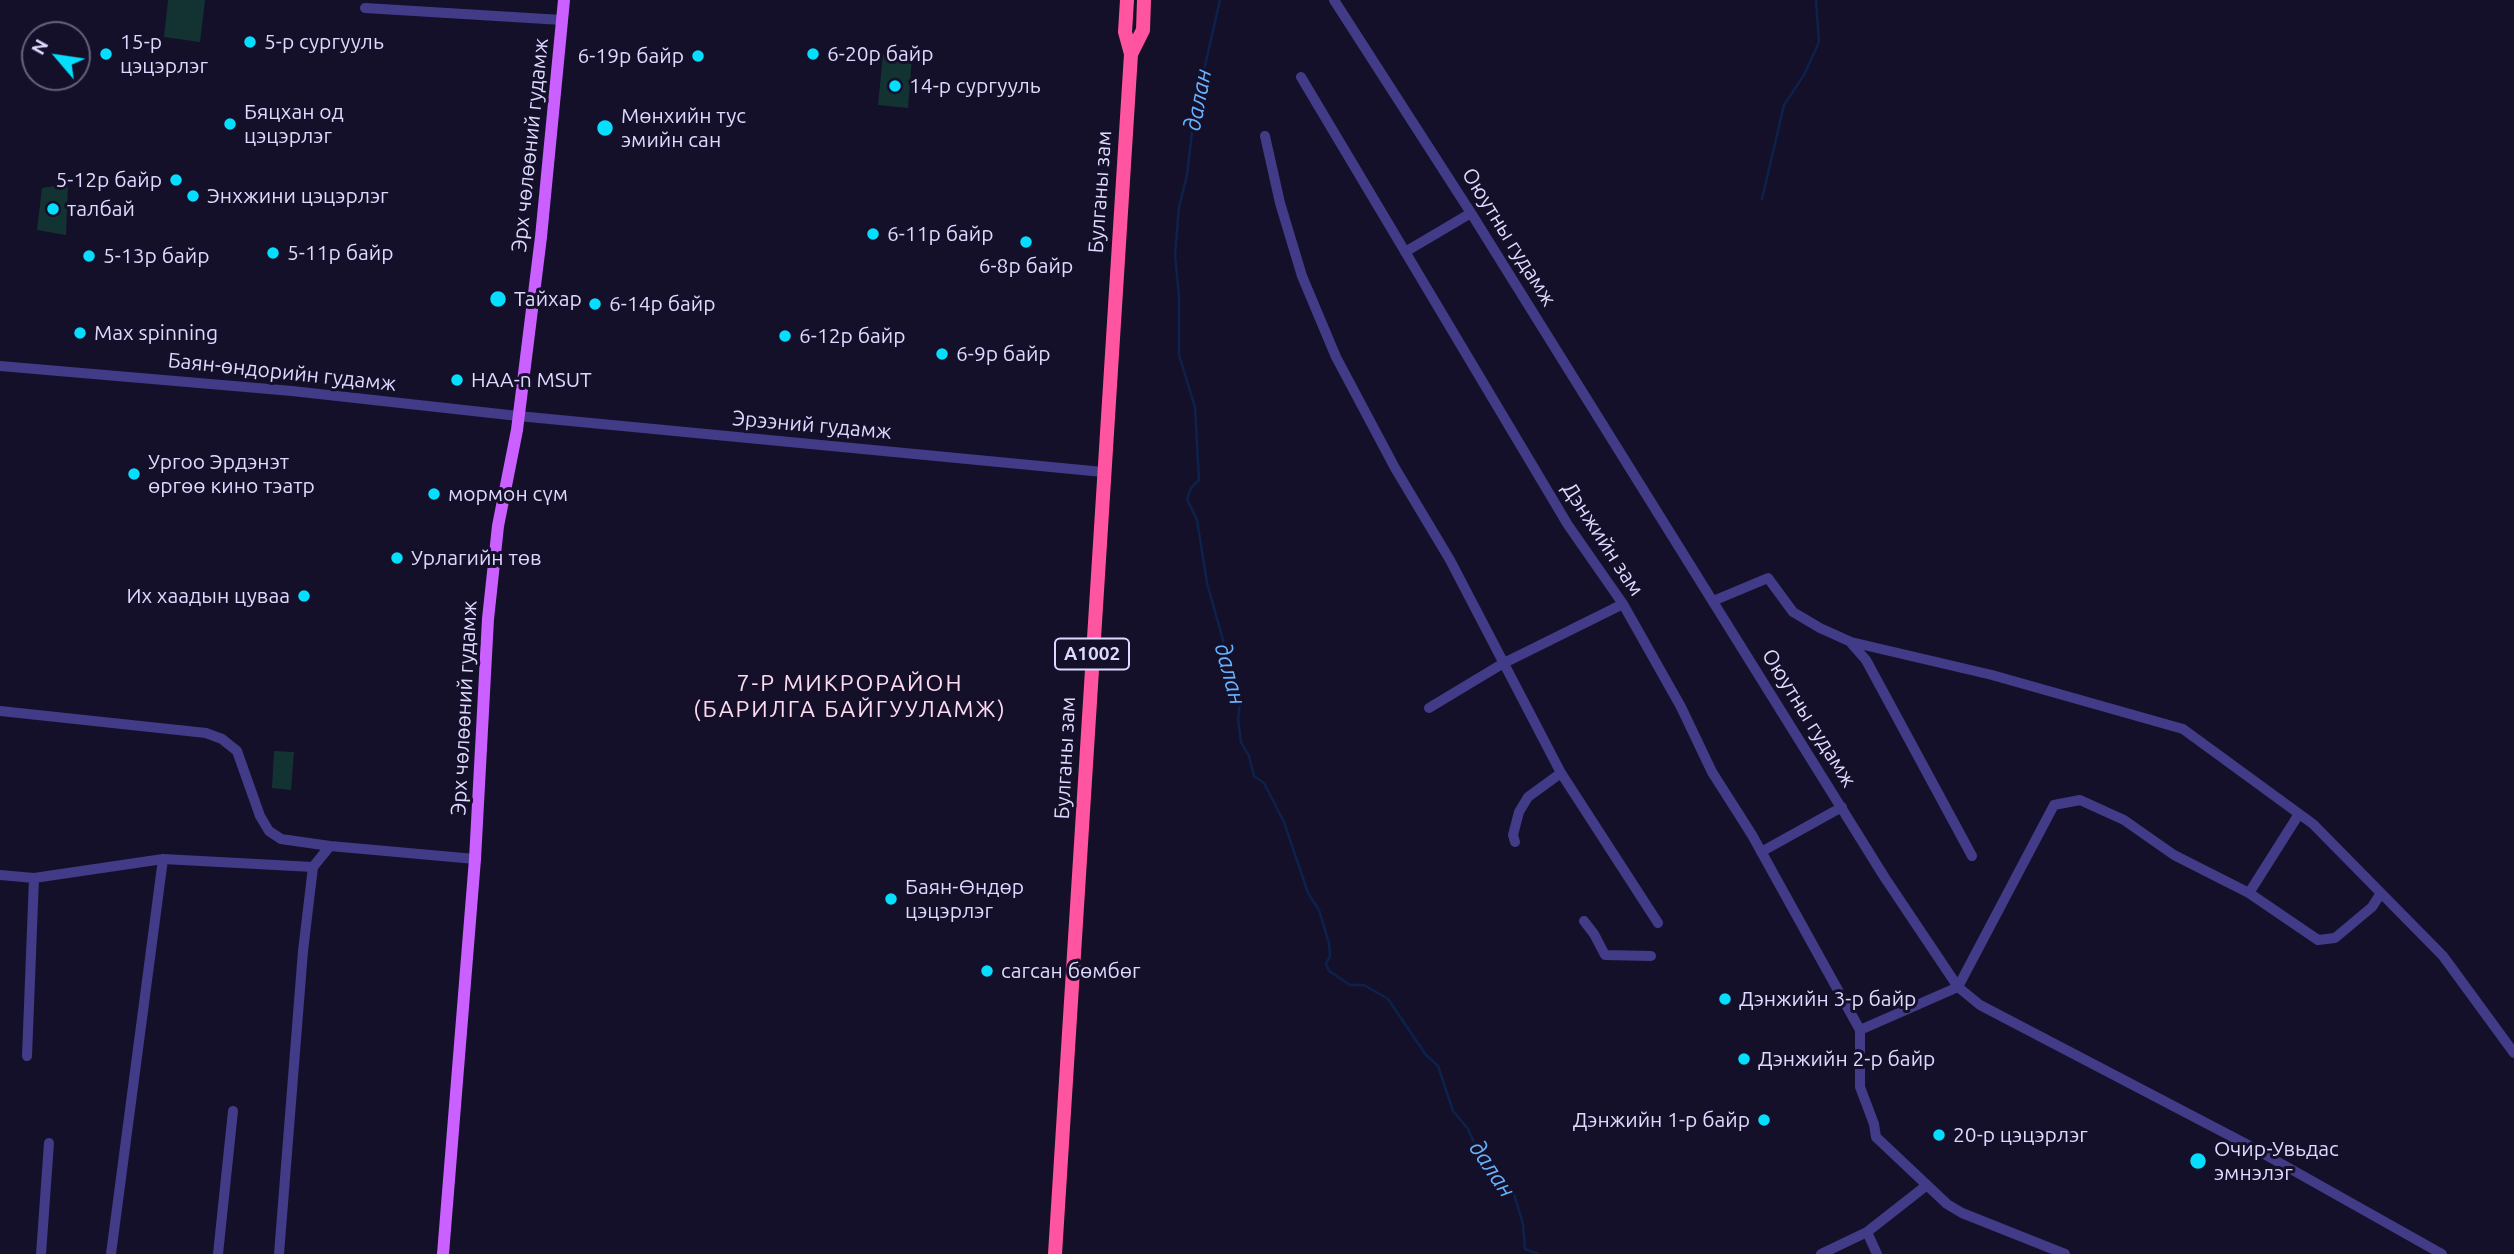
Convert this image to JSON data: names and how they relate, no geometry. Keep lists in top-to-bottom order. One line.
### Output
{"streets":{"highway":["Булганы зам","A1002"],"main road":["Эрх чөлөөний гудамж"],"street":["Оюутны гудамж","Баян-өндорийн гудамж","Эрээний гудамж","Дэнжийн зам"]},"crossings":[["Эрх чөлөөний гудамж","Баян-өндорийн гудамж"],["Эрх чөлөөний гудамж","Эрээний гудамж"],["Булганы зам","Эрээний гудамж"],["Баян-өндорийн гудамж","Эрээний гудамж"]],"districts":["7-Р МИКРОРАЙОН (БАРИЛГА БАЙГУУЛАМЖ)"],"water":["далан"],"places":["5-р сургууль","15-р цэцэрлэг","6-20р байр","6-19р байр","14-р сургууль","Бяцхан од цэцэрлэг","Мөнхийн тус эмийн сан","5-12р байр","Энхжини цэцэрлэг","талбай","6-11р байр","6-8р байр","5-11р байр","5-13р байр","Тайхар","6-14р байр","Max spinning","6-12р байр","6-9р байр","HAA-n MSUT","Ургоо Эрдэнэт өргөө кино тэатр","мормон сүм","Урлагийн төв","Их хаадын цуваа","Баян-Өндөр цэцэрлэг","сагсан бөмбөг","Дэнжийн 3-р байр","Дэнжийн 2-р байр","Дэнжийн 1-р байр","20-р цэцэрлэг","Oчир-Увьдас эмнэлэг"],"north":"top left"}
